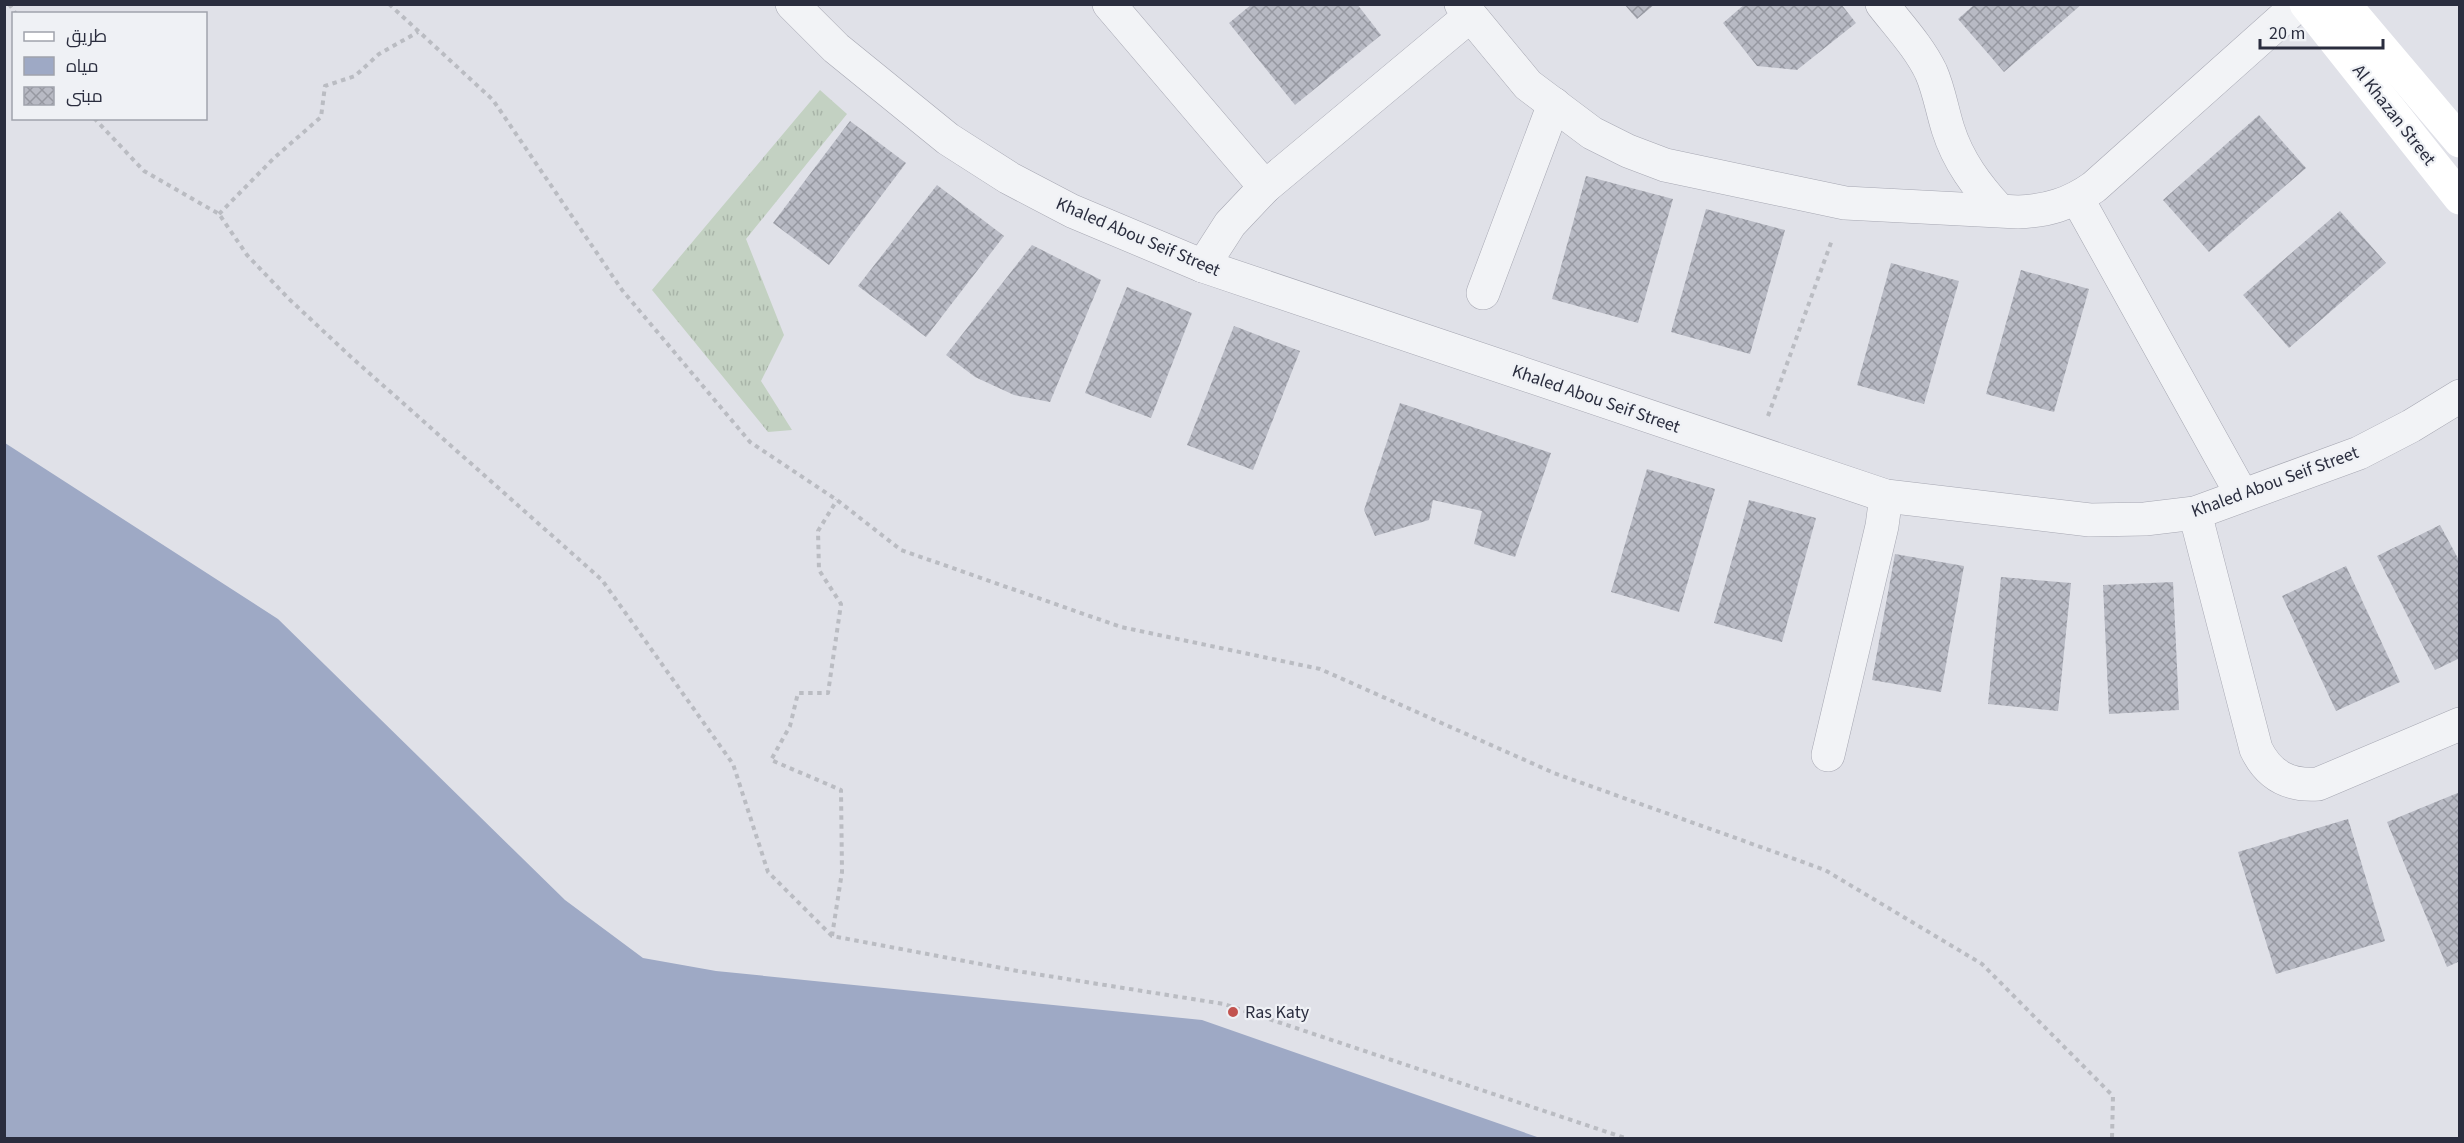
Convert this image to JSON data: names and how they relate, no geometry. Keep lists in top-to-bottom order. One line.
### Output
{"streets":{"main road":["Al Khazan Street"],"street":["Khaled Abou Seif Street"]},"places":["Ras Katy"],"legend":["طريق","مياه","مبنى"],"scale_bar":"20 m"}
